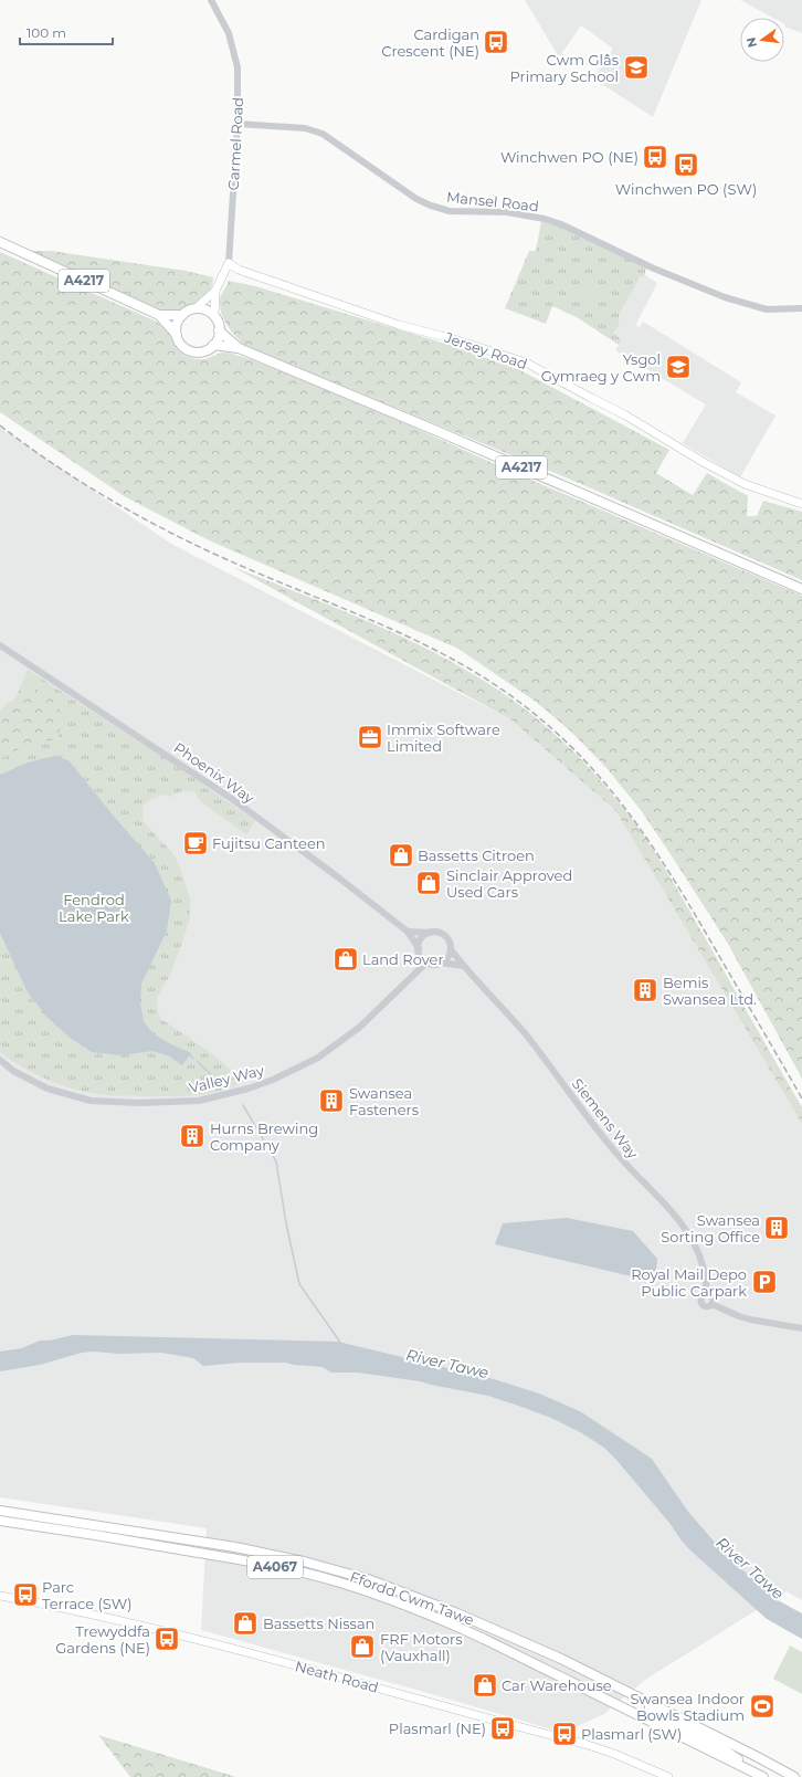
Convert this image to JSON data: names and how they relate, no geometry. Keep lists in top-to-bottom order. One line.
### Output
{"streets":{"main road":["Carmel Road","A4217","Jersey Road","A4067","Ffordd Cwm Tawe","Neath Road"],"street":["Mansel Road","Phoenix Way","Valley Way","Siemens Way"]},"crossings":[["Carmel Road","Mansel Road"],["Carmel Road","A4217"],["Carmel Road","Jersey Road"],["Phoenix Way","Valley Way"],["Phoenix Way","Siemens Way"],["Valley Way","Siemens Way"]],"water":["River Tawe"],"parks":["Fendrod Lake Park"],"places":{"bus stop":["Cardigan Crescent (NE)","Winchwen PO (NE)","Winchwen PO (SW)","Parc Terrace (SW)","Trewyddfa Gardens (NE)","Plasmarl (NE)","Plasmarl (SW)"],"school or university":["Cwm Glâs Primary School","Ysgol Gymraeg y Cwm"],"office":["Immix Software Limited"],"cafe":["Fujitsu Canteen"],"shop":["Bassetts Citroen","Sinclair Approved Used Cars","Land Rover","Bassetts Nissan","FRF Motors (Vauxhall)","Car Warehouse"],"building":["Bemis Swansea Ltd.","Swansea Fasteners","Hurns Brewing Company","Swansea Sorting Office"],"parking":["Royal Mail Depo Public Carpark"],"sports":["Swansea Indoor Bowls Stadium"]},"scale_bar":"100 m","north":"left"}
